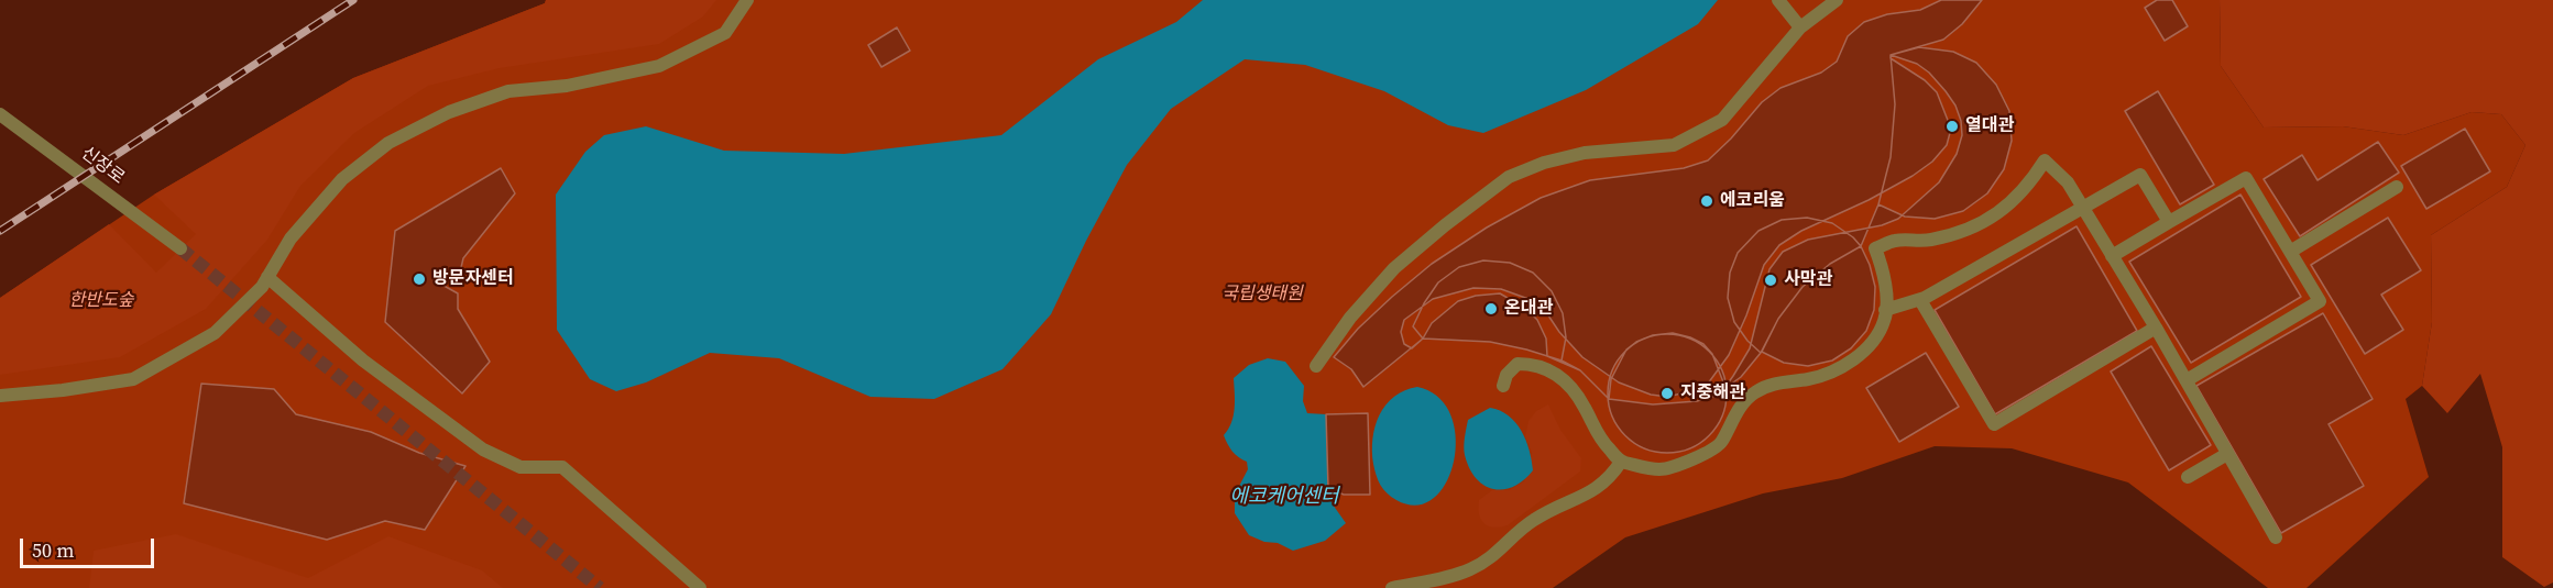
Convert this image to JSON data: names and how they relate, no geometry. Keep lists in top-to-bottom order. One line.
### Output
{"streets":{"street":["신장로"]},"water":["에코케어센터"],"parks":["국립생태원","한반도숲"],"places":["열대관","에코리움","방문자센터","사막관","온대관","지중해관"],"scale_bar":"50 m"}
